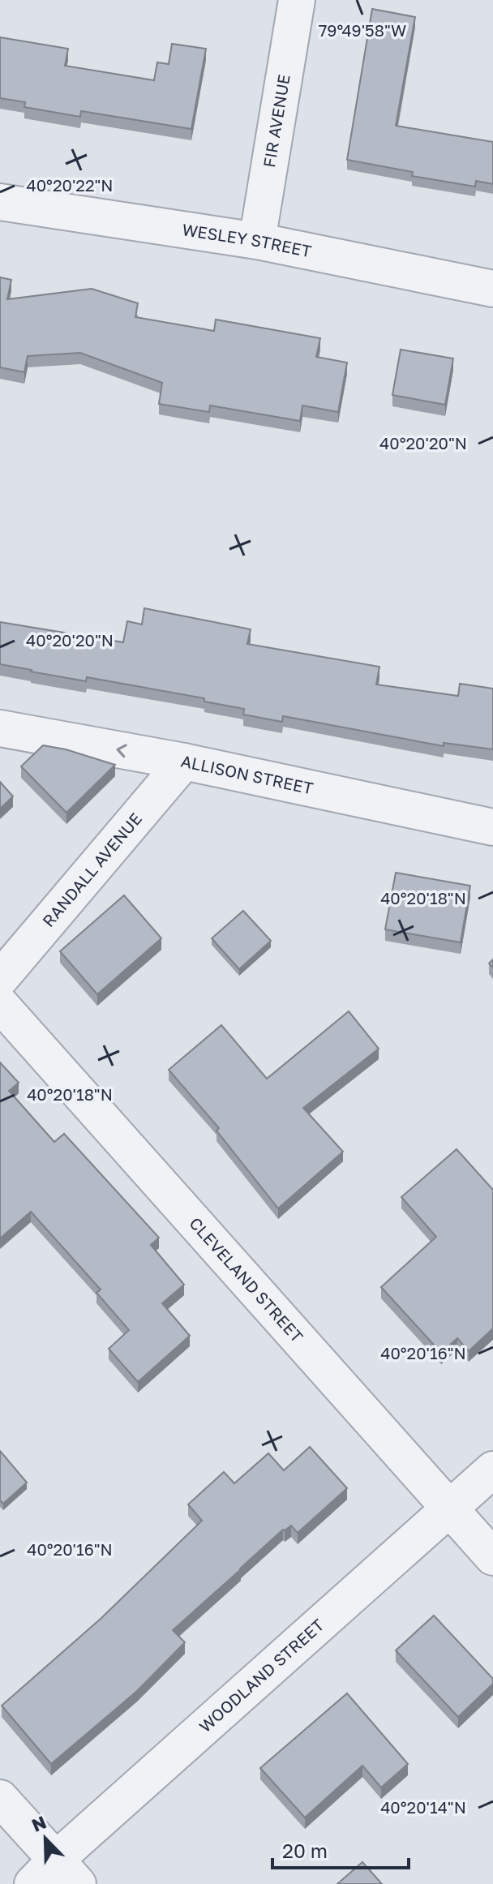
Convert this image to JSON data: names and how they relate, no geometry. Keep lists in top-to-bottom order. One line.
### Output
{"streets":{"street":["FIR AVENUE","WESLEY STREET","ALLISON STREET","RANDALL AVENUE","CLEVELAND STREET","WOODLAND STREET"]},"crossings":[["FIR AVENUE","WESLEY STREET"],["ALLISON STREET","RANDALL AVENUE"],["CLEVELAND STREET","WOODLAND STREET"]],"one_way":["ALLISON STREET"],"scale_bar":"20 m","north":"top left","coordinates":["79°49'58\"W","40°20'22\"N","40°20'20\"N","40°20'18\"N","40°20'16\"N","40°20'14\"N"]}
